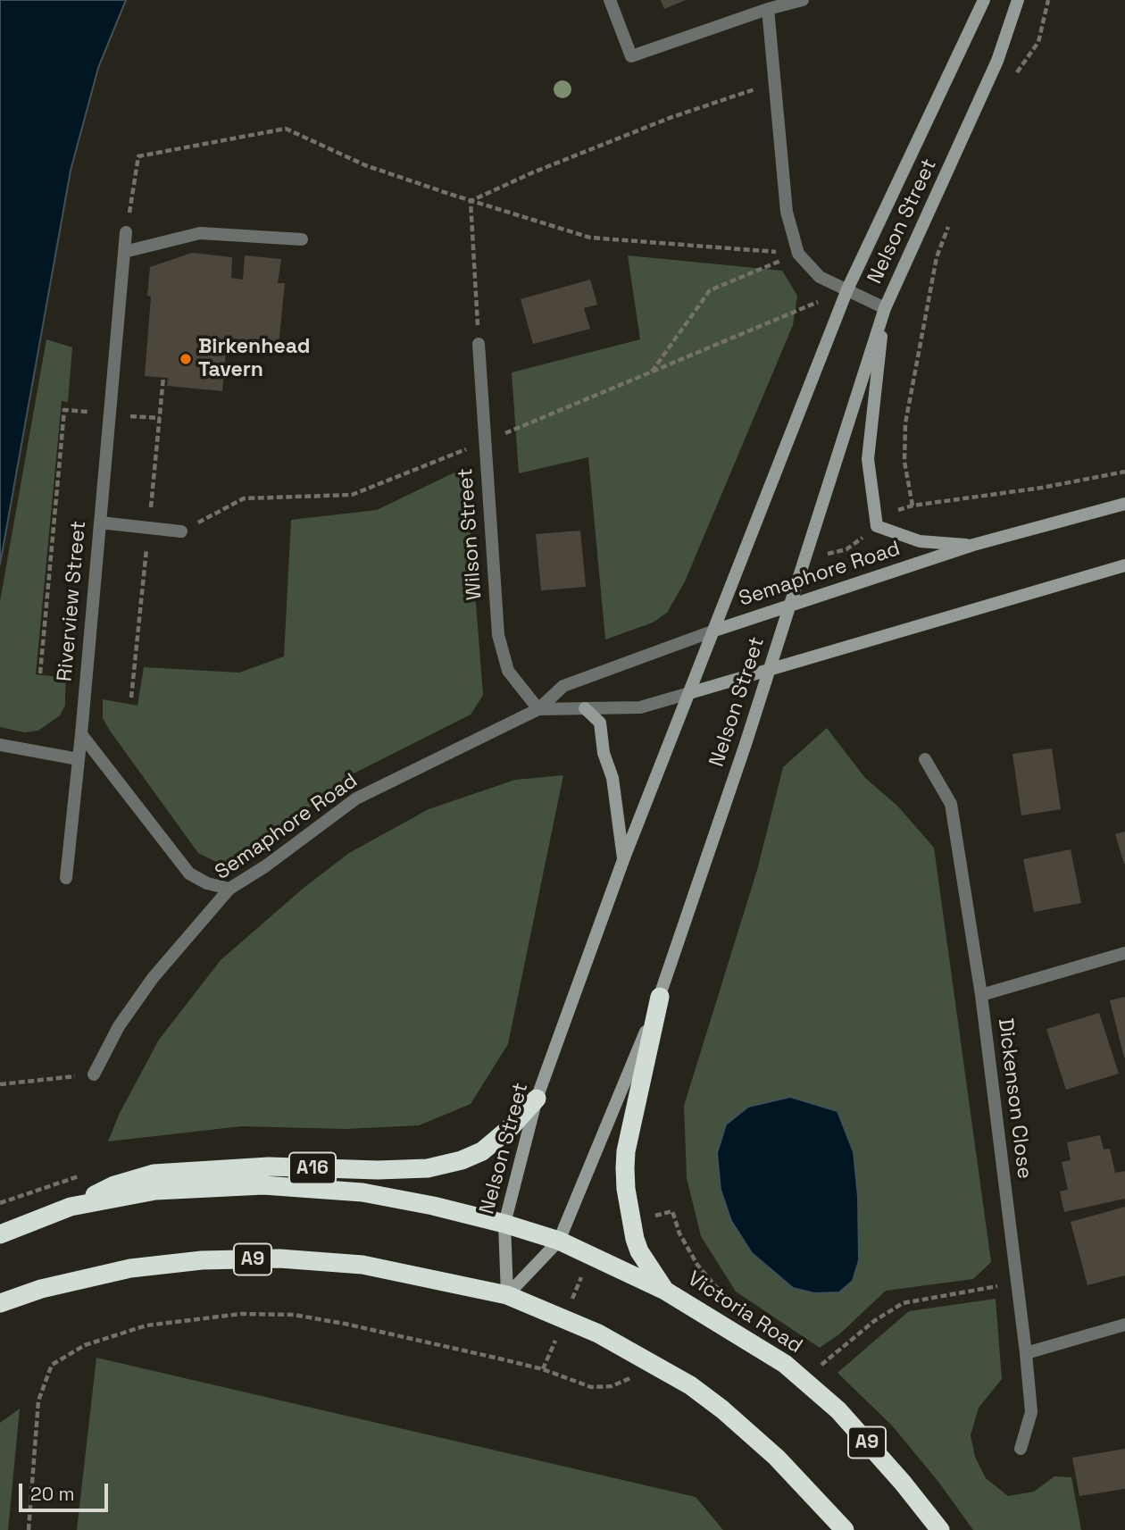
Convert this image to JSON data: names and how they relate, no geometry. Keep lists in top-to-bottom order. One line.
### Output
{"streets":{"highway":["A16","A9","Victoria Road"],"main road":["Nelson Street","Semaphore Road"],"street":["Wilson Street","Riverview Street","Dickenson Close"]},"crossings":[["Nelson Street","Semaphore Road"],["Nelson Street","A16"],["Nelson Street","A9"],["Nelson Street","Victoria Road"],["Wilson Street","Semaphore Road"],["A16","A9"],["A16","Victoria Road"],["A9","Victoria Road"]],"places":["Birkenhead Tavern"],"scale_bar":"20 m"}
